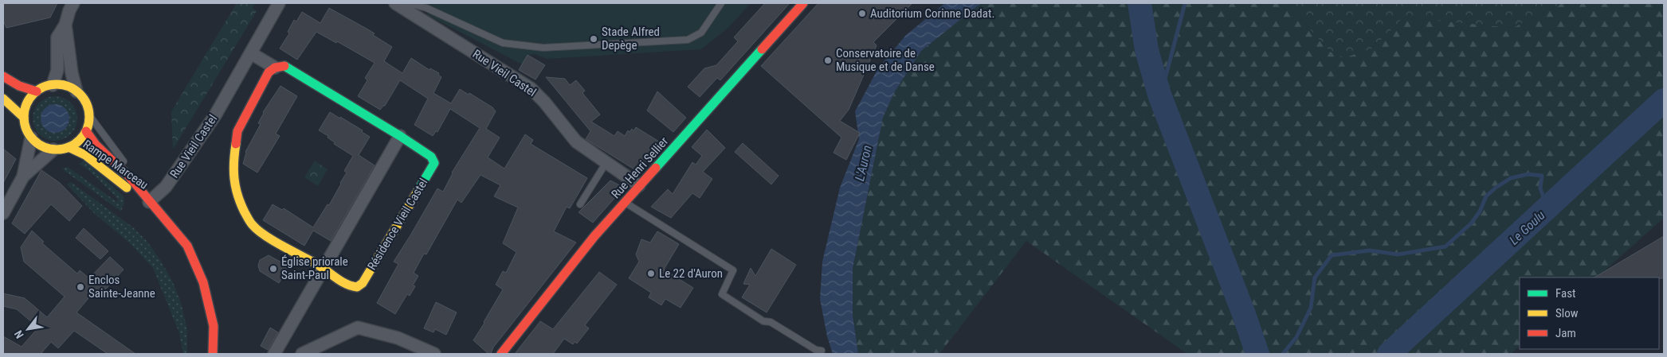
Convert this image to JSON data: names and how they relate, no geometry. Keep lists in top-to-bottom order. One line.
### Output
{"streets":{"street":["Rue Vieil Castel","Rampe Marceau","Rue Henri Sellier","Résidence Vieil Castel"]},"crossings":[["Rue Vieil Castel","Rampe Marceau"],["Rue Vieil Castel","Rue Henri Sellier"],["Rue Vieil Castel","Résidence Vieil Castel"]],"water":["L'Auron","Le Goulu"],"places":["Auditorium Corinne Dadat.","Stade Alfred Depège","Conservatoire de Musique et de Danse","Église priorale Saint-Paul","Le 22 d'Auron","Enclos Sainte-Jeanne"],"legend":["Fast","Slow","Jam"],"north":"bottom left"}
